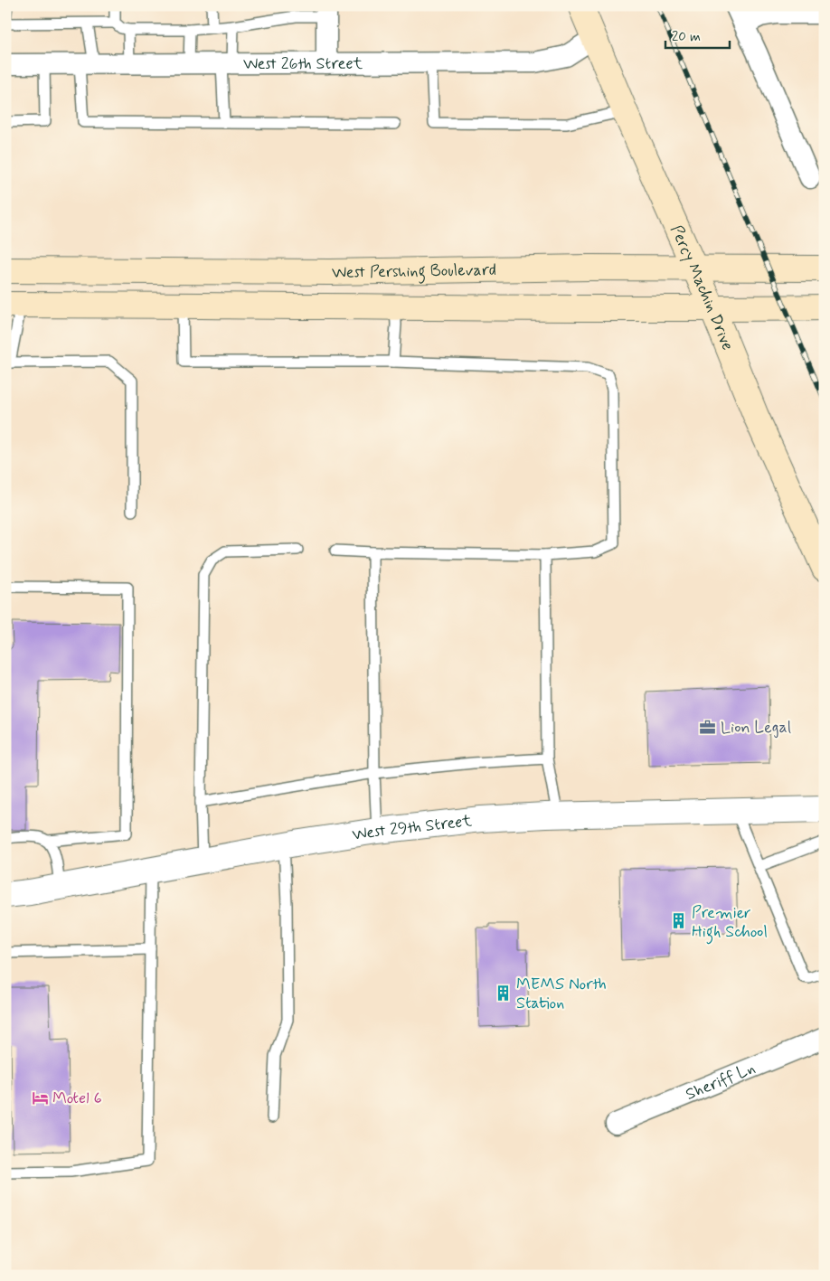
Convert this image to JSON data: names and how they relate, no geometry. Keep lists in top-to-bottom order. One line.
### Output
{"streets":{"main road":["West Pershing Boulevard","Percy Machin Drive"],"street":["West 26th Street","West 29th Street","Sheriff Ln"]},"crossings":[["West 26th Street","Percy Machin Drive"],["West Pershing Boulevard","Percy Machin Drive"]],"places":{"office":["Lion Legal"],"building":["Premier High School","MEMS North Station"],"hotel":["Motel 6"]},"scale_bar":"20 m"}
